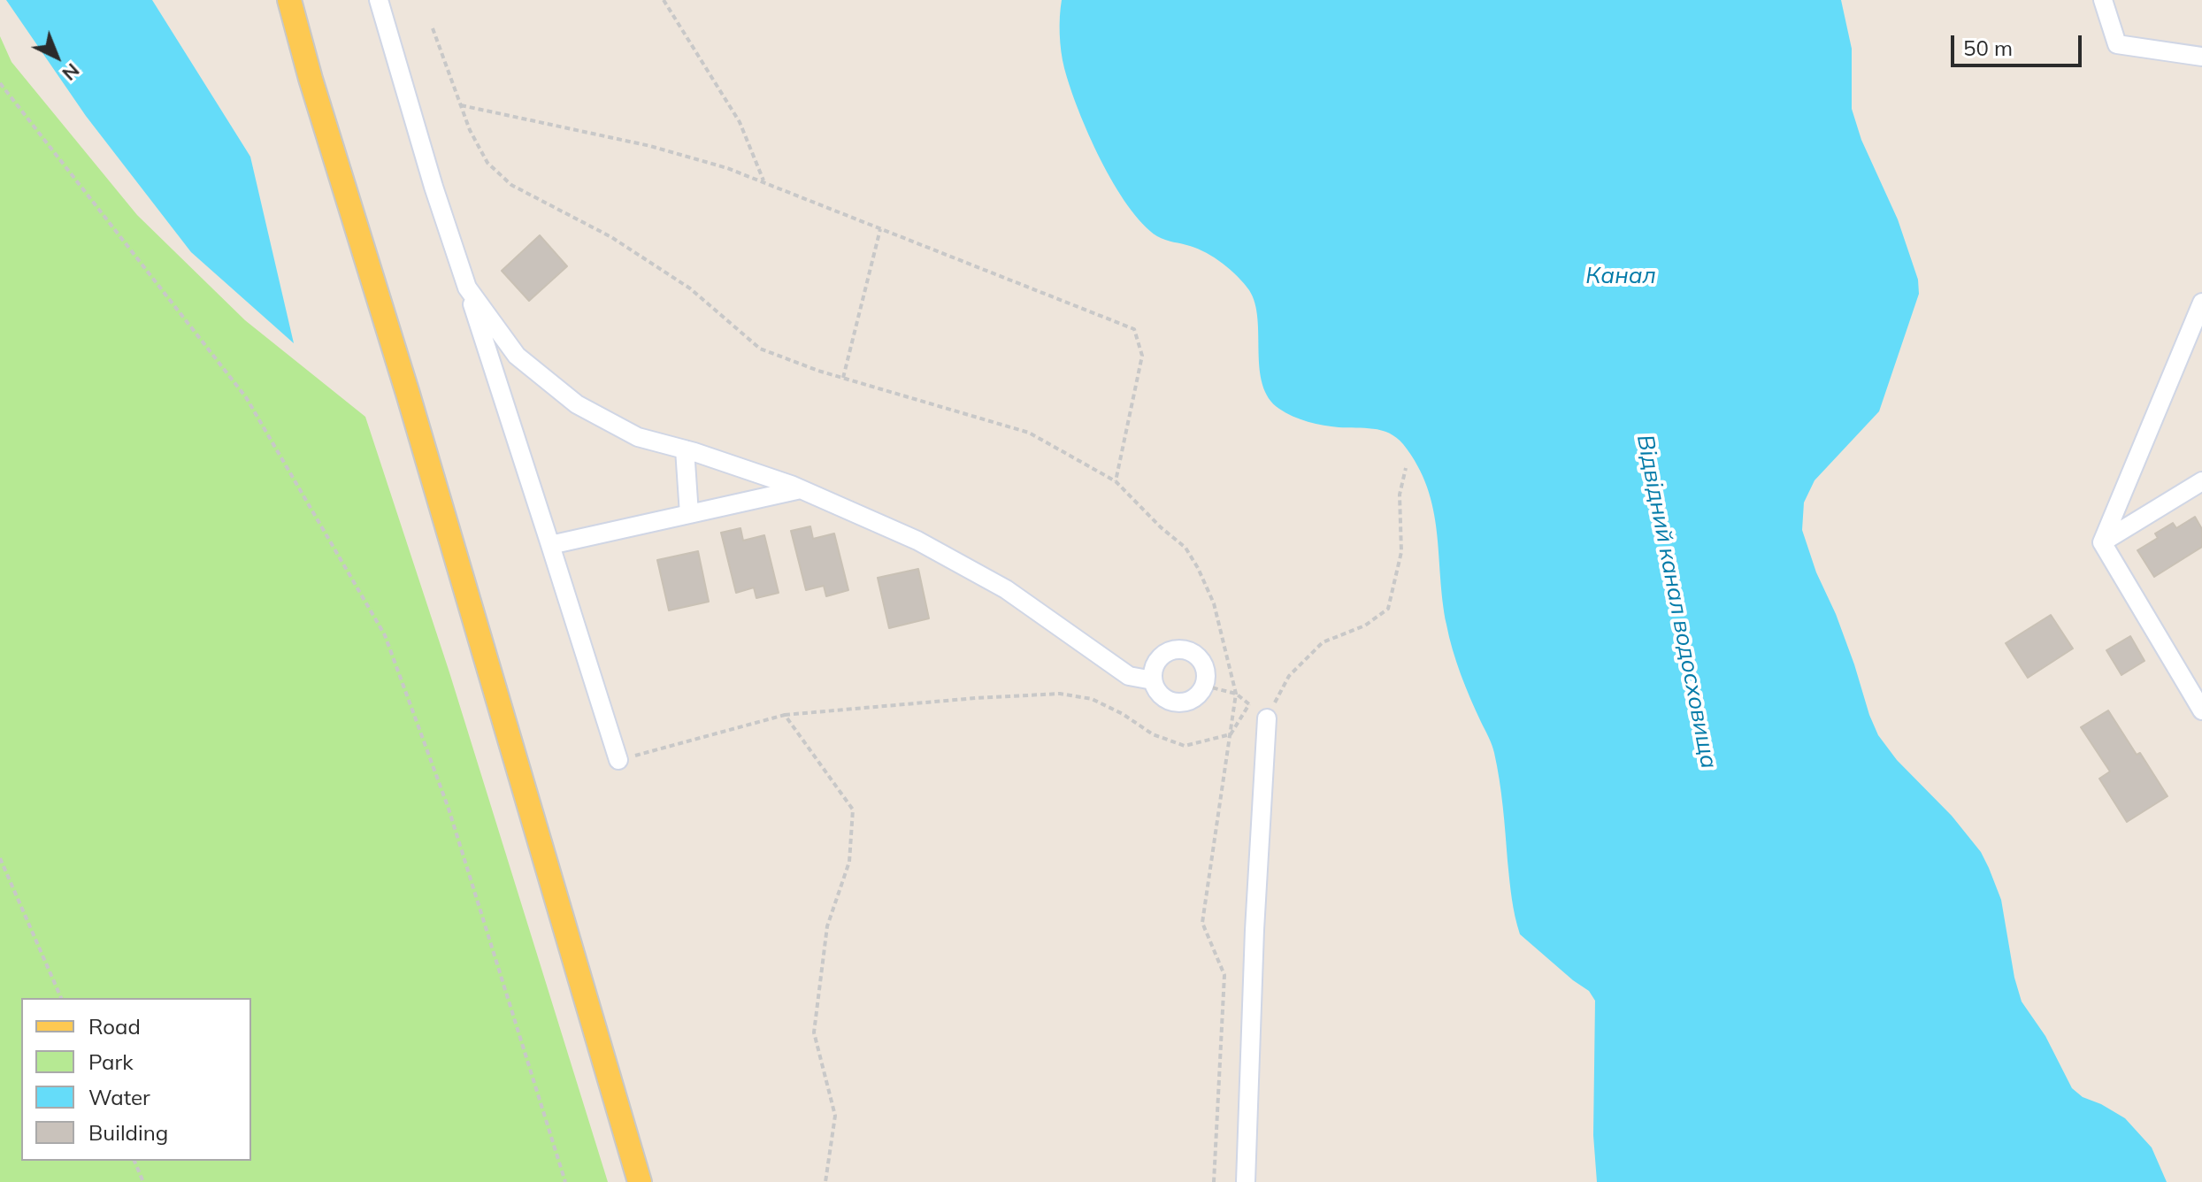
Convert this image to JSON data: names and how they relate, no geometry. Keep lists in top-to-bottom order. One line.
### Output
{"water":["Канал","Відвідний канал водосховища"],"legend":["Road","Park","Water","Building"],"scale_bar":"50 m","north":"bottom right"}
